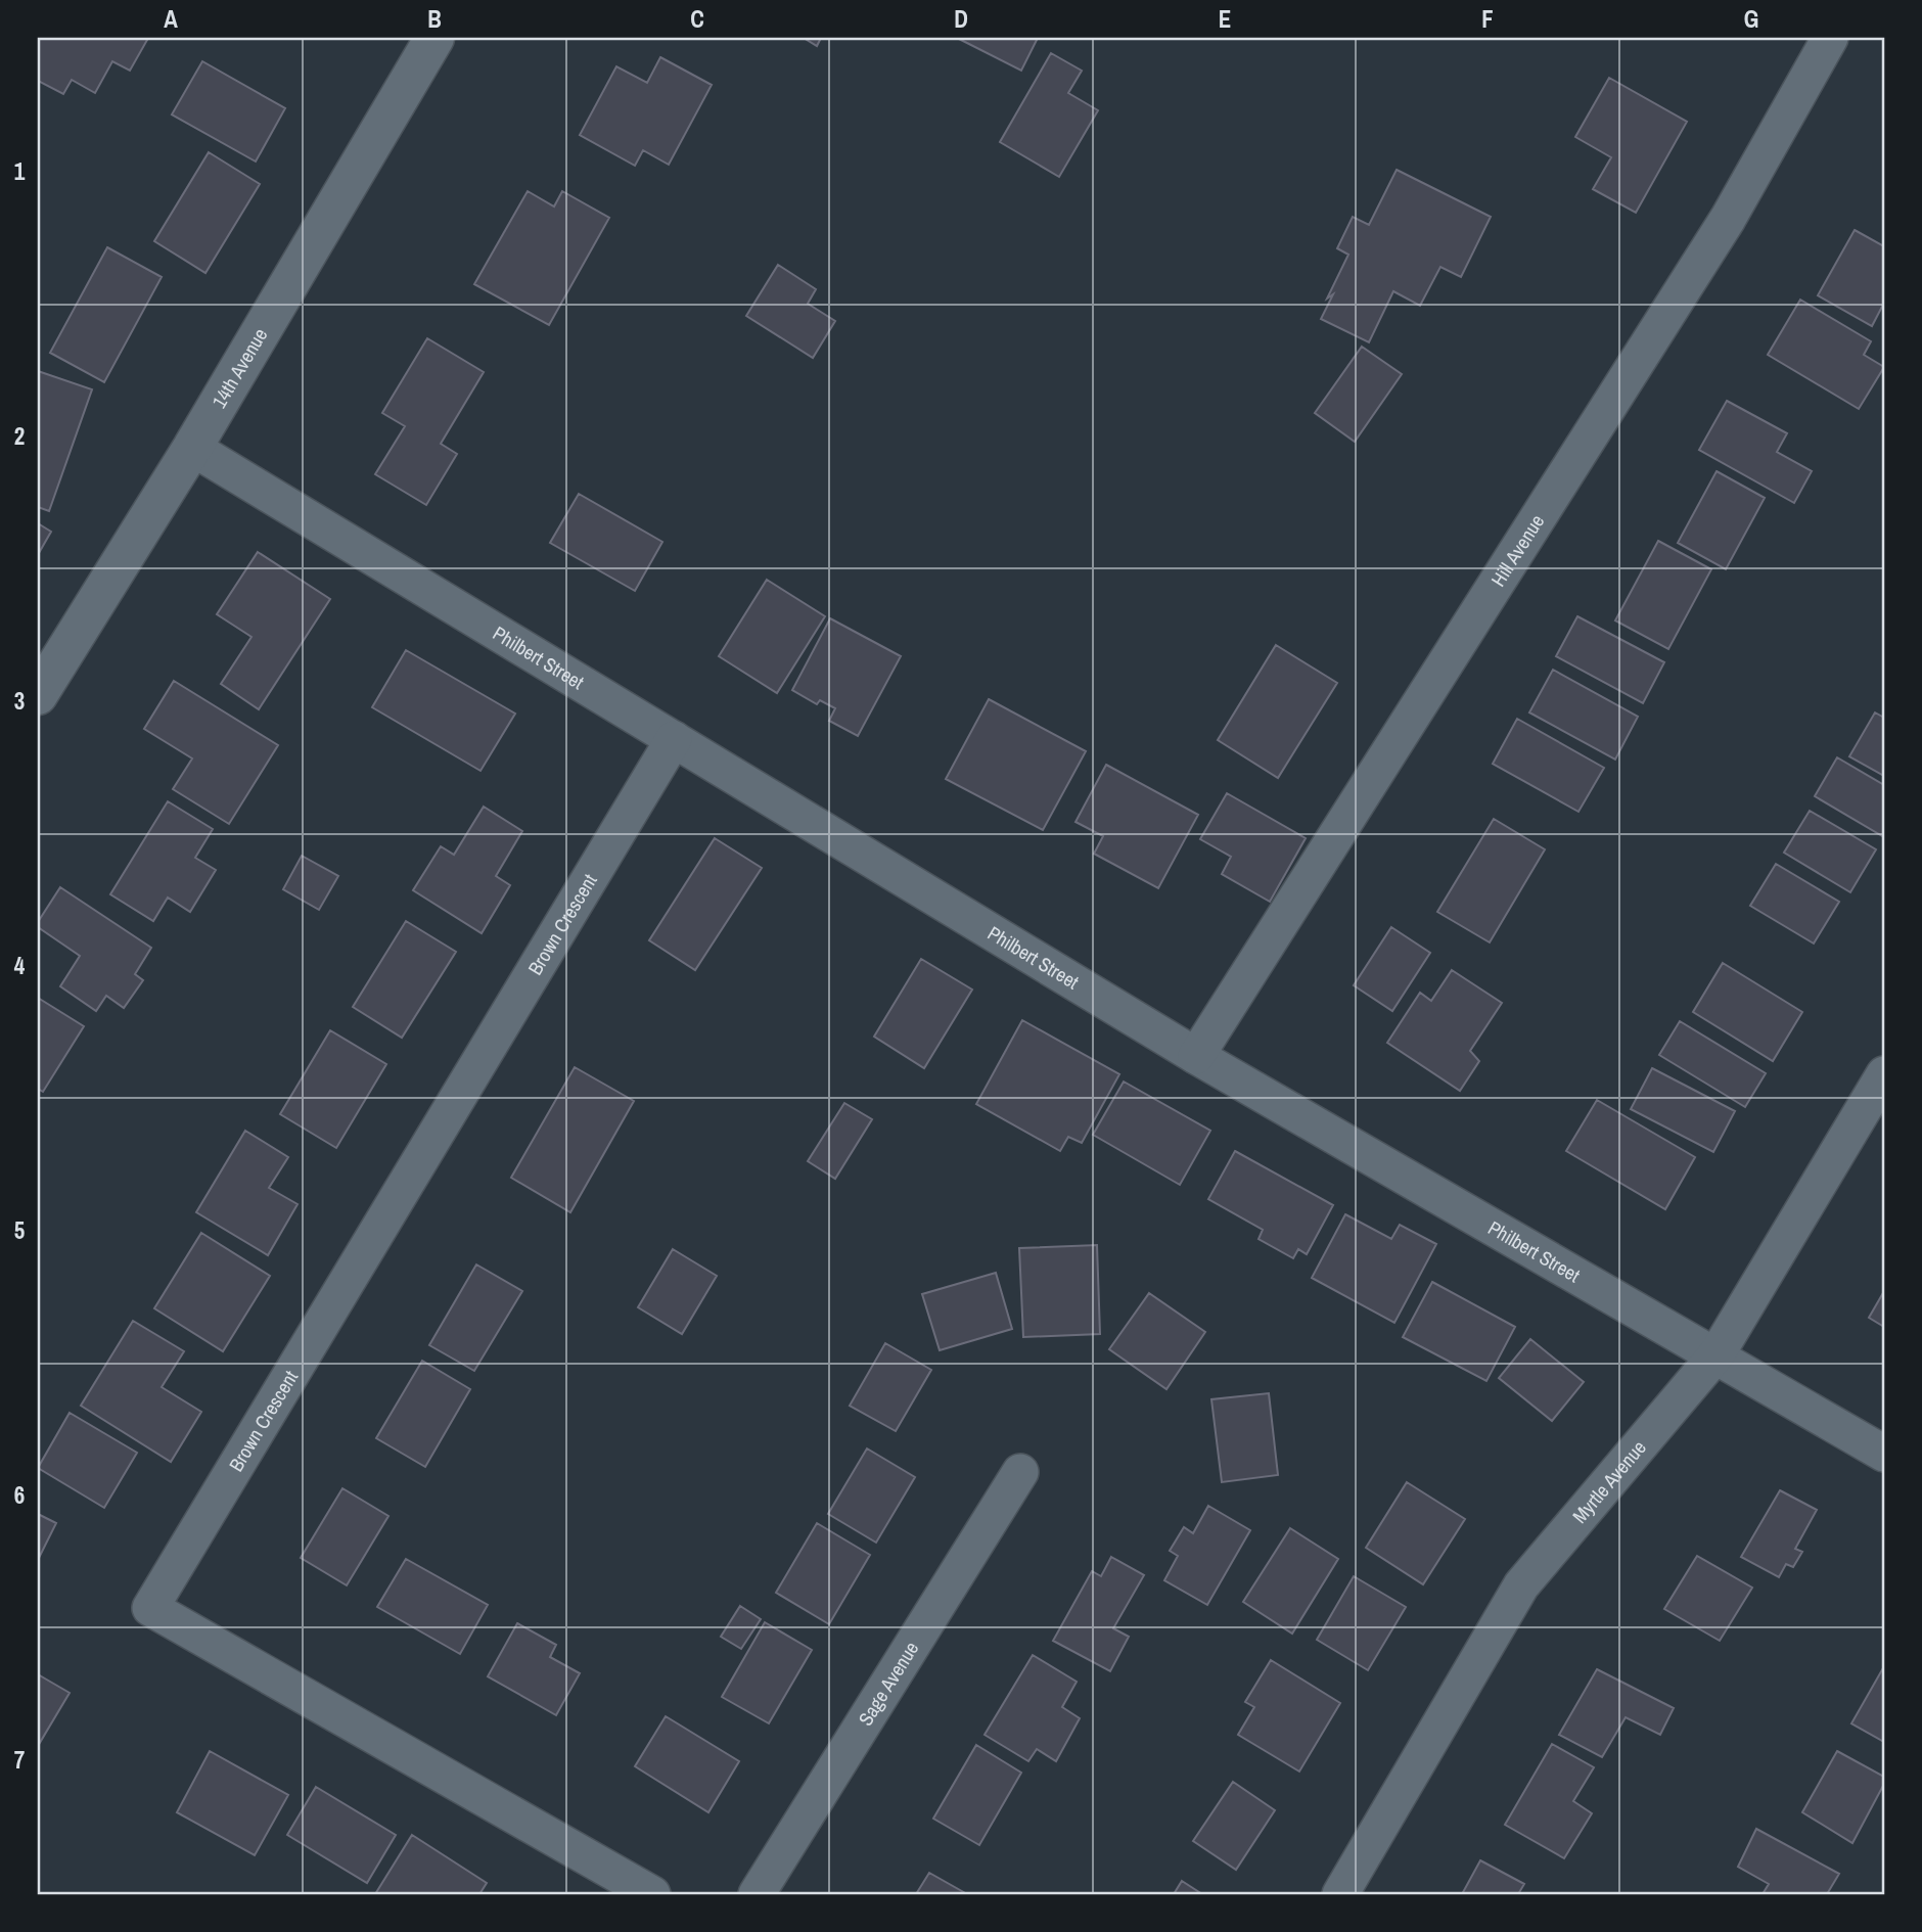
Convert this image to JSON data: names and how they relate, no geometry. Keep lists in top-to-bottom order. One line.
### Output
{"streets":{"street":["14th Avenue","Hill Avenue","Philbert Street","Brown Crescent","Myrtle Avenue","Sage Avenue"]},"crossings":[["14th Avenue","Philbert Street"],["Hill Avenue","Philbert Street"],["Philbert Street","Brown Crescent"],["Philbert Street","Myrtle Avenue"]],"grid":{"columns":["A","B","C","D","E","F","G"],"rows":["1","2","3","4","5","6","7"]}}
